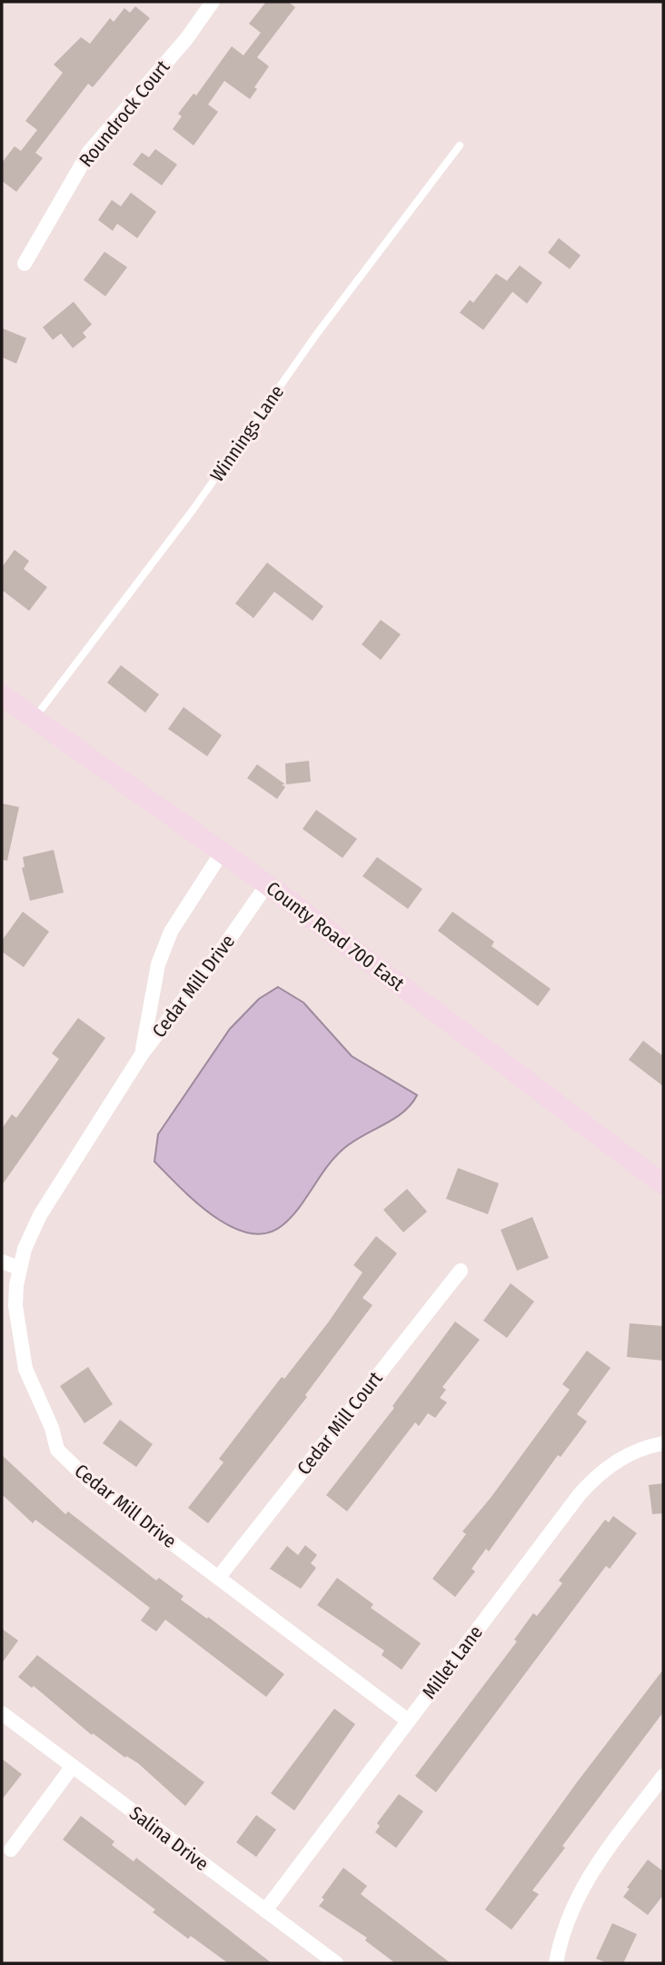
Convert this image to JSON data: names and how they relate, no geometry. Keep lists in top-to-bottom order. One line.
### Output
{"streets":{"main road":["County Road 700 East"],"street":["Roundrock Court","Cedar Mill Drive","Cedar Mill Court","Millet Lane","Salina Drive"],"lane":["Winnings Lane"]},"crossings":[["Winnings Lane","County Road 700 East"],["County Road 700 East","Cedar Mill Drive"],["Cedar Mill Drive","Cedar Mill Court"],["Cedar Mill Drive","Millet Lane"],["Millet Lane","Salina Drive"]]}
